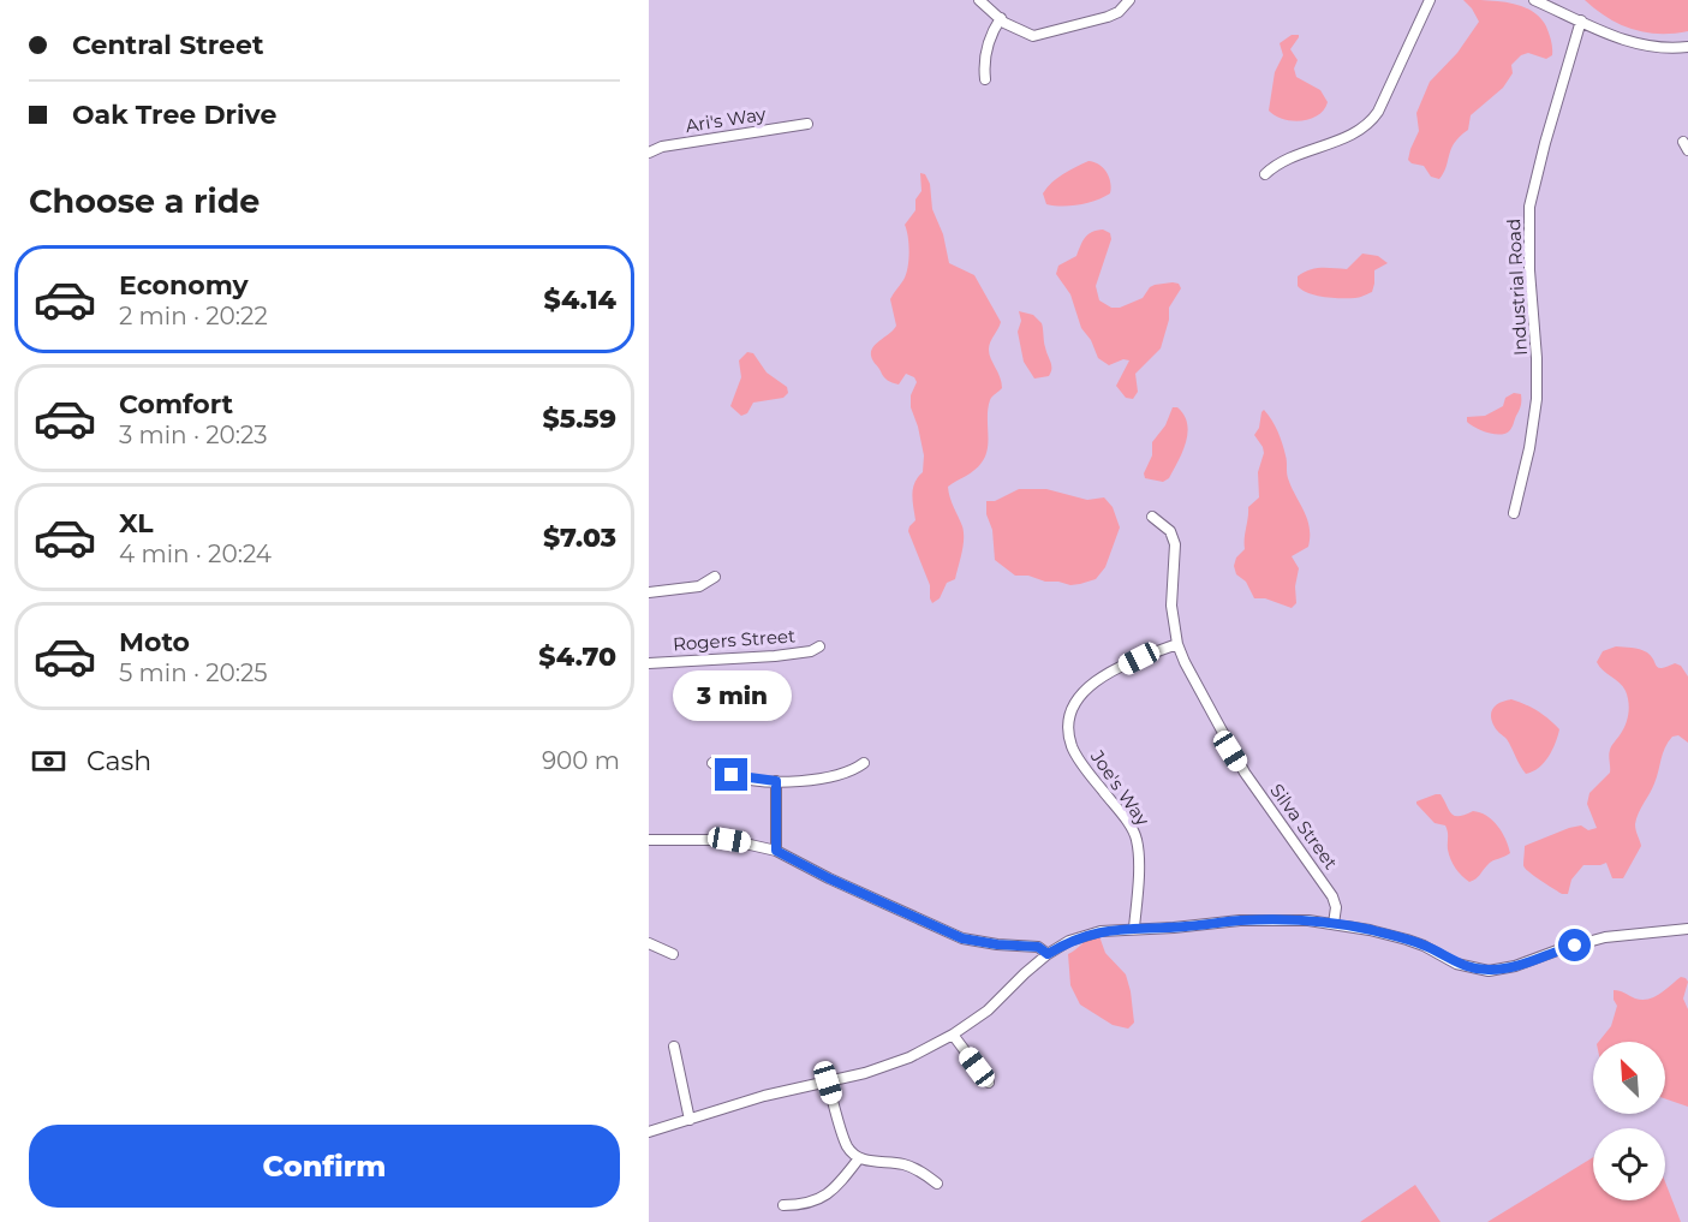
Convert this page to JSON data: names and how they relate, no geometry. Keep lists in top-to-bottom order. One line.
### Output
{"streets":{"street":["Ari's Way","Industrial Road","Rogers Street","Joe's Way","Silva Street"]},"crossings":[["Joe's Way","Silva Street"]],"north":"top left","page":{"banner":["Central Street","Oak Tree Drive"],"heading":"Choose a ride","list":[{"name":"Economy","note":"2 min · 20:22","value":"$4.14"},{"name":"Comfort","note":"3 min · 20:23","value":"$5.59"},{"name":"XL","note":"4 min · 20:24","value":"$7.03"},{"name":"Moto","note":"5 min · 20:25","value":"$4.70"}],"bubble":"3 min","pay":["Cash","900 m"],"buttons":"Confirm"}}
